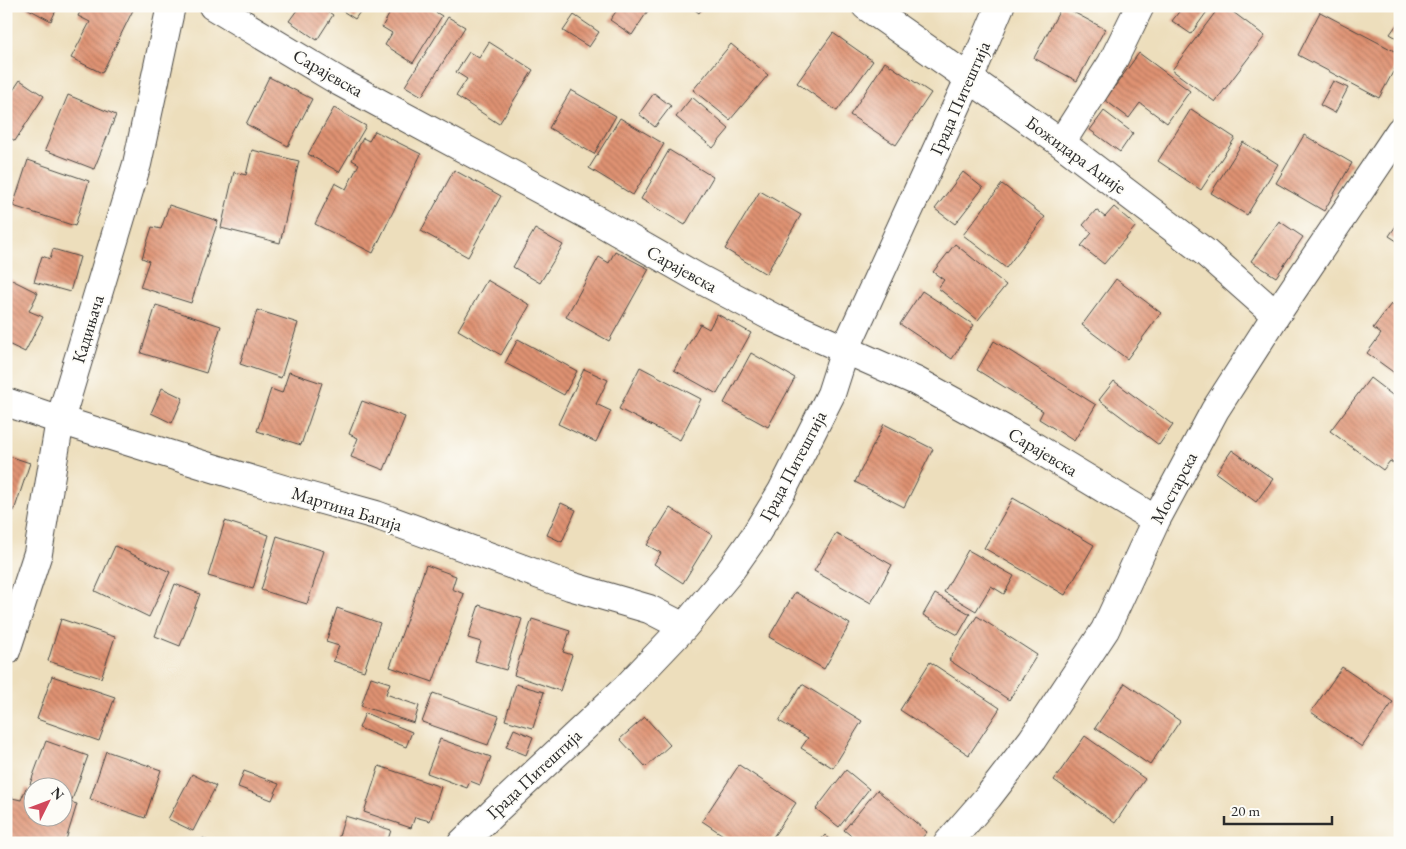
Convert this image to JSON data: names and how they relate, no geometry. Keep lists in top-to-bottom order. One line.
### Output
{"streets":{"street":["Сарајевска","Града Питештија","Божидара Аџије","Кадињача","Мостарска","Мартина Багија"]},"crossings":[["Сарајевска","Града Питештија"],["Сарајевска","Мостарска"],["Града Питештија","Божидара Аџије"],["Града Питештија","Мартина Багија"],["Божидара Аџије","Мостарска"],["Кадињача","Мартина Багија"]],"scale_bar":"20 m","north":"top right"}
